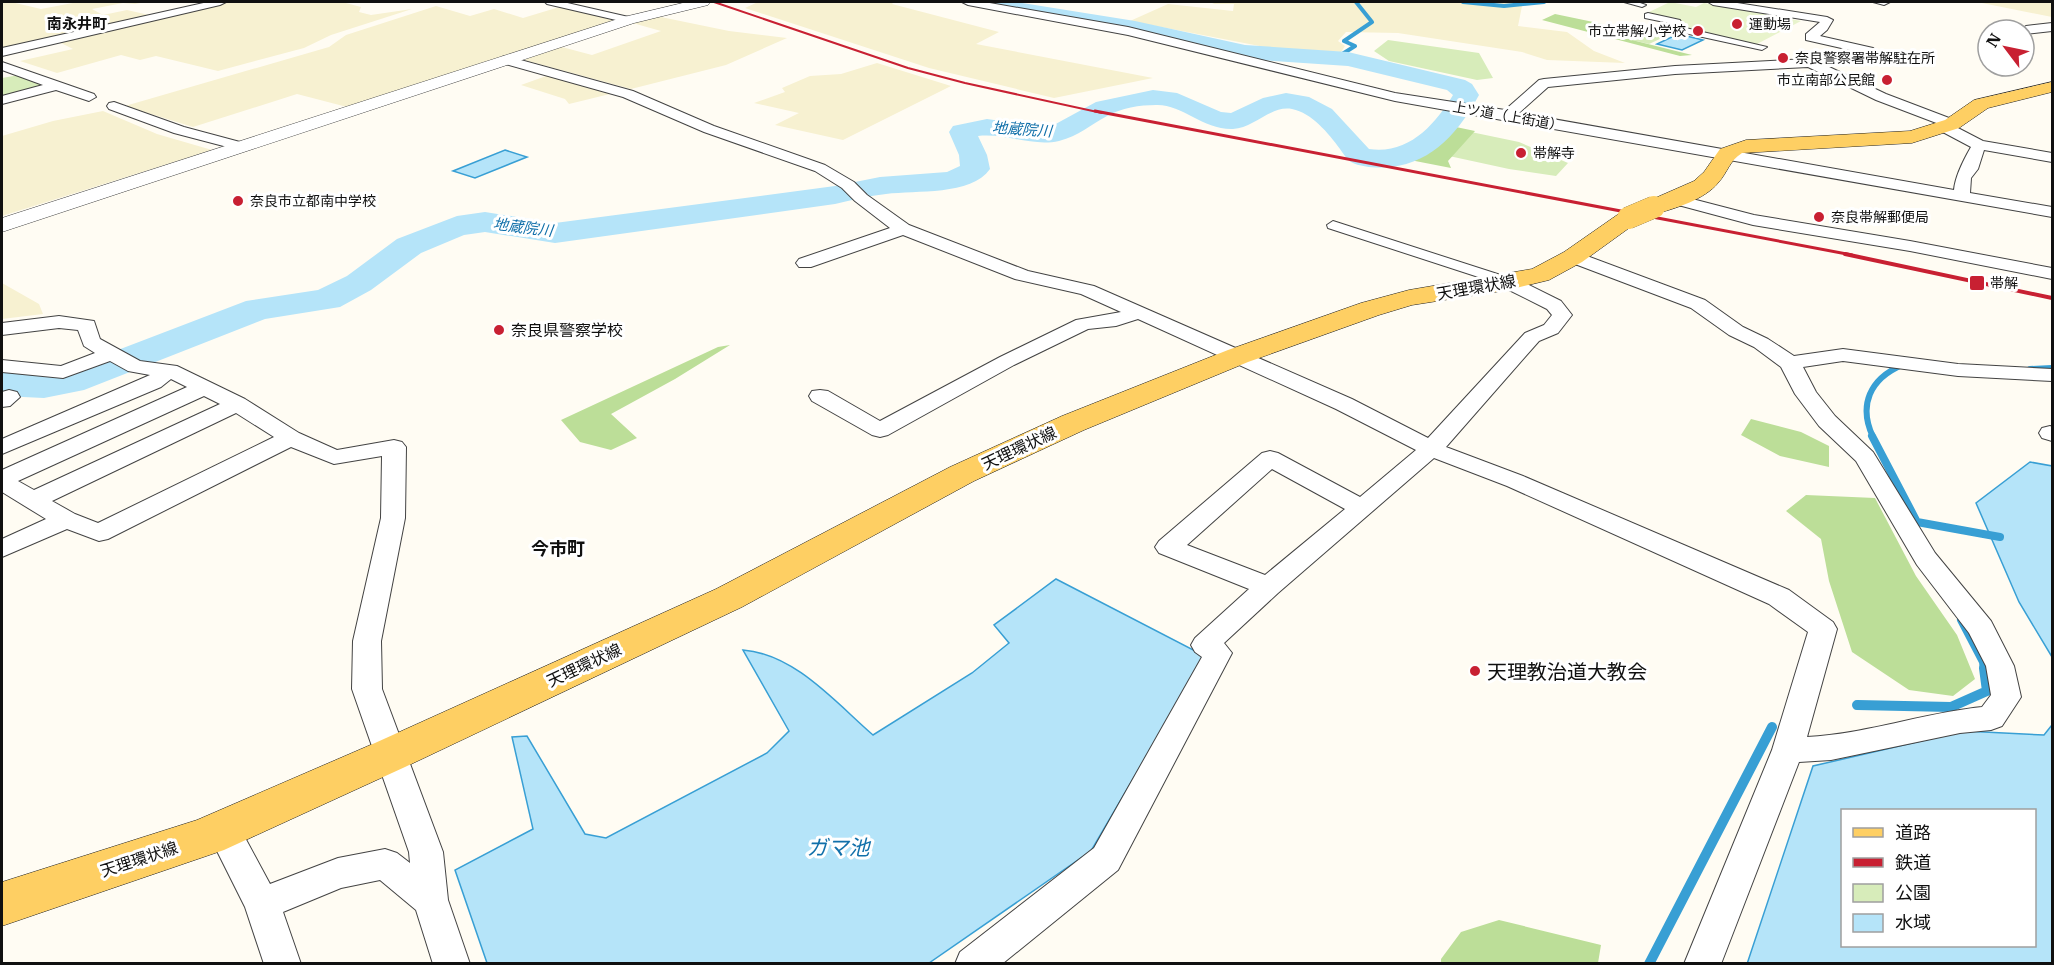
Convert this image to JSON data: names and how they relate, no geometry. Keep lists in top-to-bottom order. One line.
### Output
{"streets":{"main road":["天理環状線"],"street":["上ツ道（上街道）"]},"crossings":[["上ツ道（上街道）","天理環状線"]],"districts":["南永井町","今市町"],"water":["地蔵院川","ガマ池"],"places":{"other":["運動場","市立帯解小学校","奈良警察署帯解駐在所","市立南部公民館","帯解寺","奈良市立都南中学校","奈良帯解郵便局","奈良県警察学校","天理教治道大教会"],"transit":["帯解"]},"legend":["道路","鉄道","公園","水域"],"north":"top left"}
